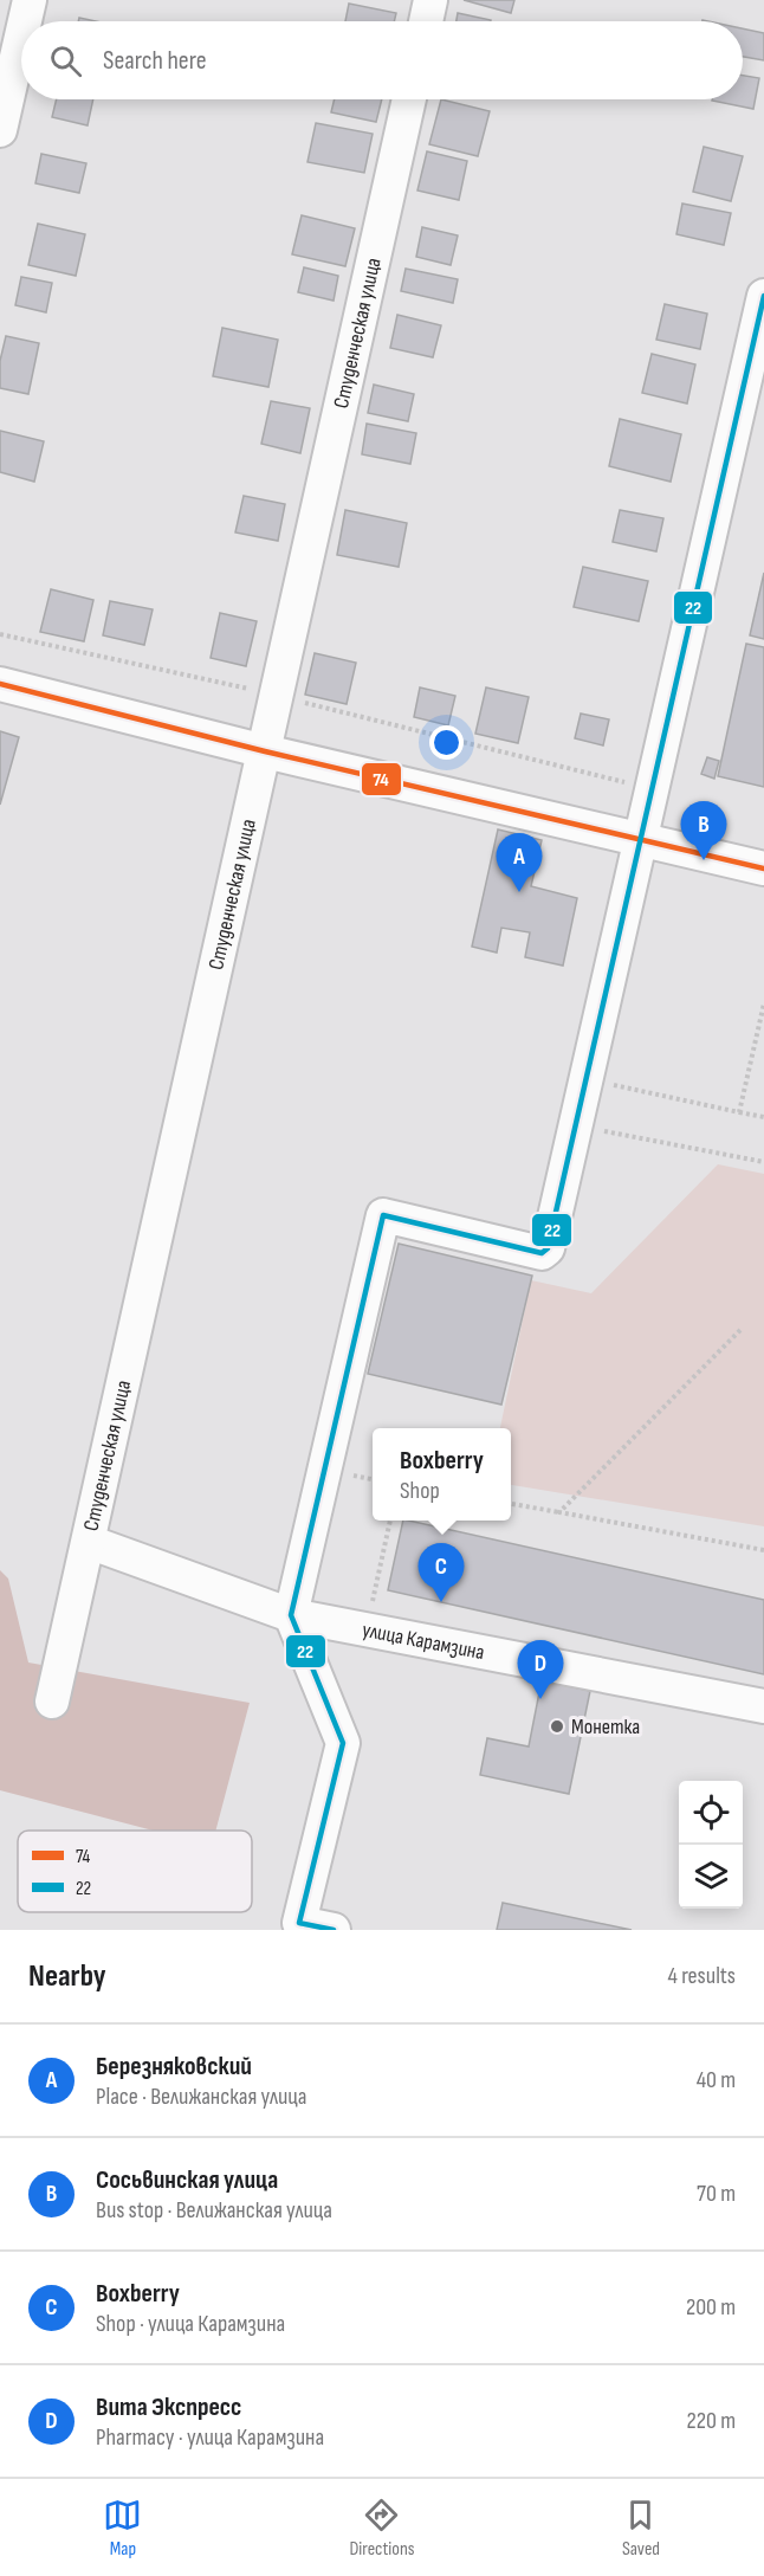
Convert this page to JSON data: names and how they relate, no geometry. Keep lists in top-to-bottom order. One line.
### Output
{"streets":{"street":["Студенческая улица","улица Карамзина"]},"crossings":[["Студенческая улица","улица Карамзина"]],"places":["Монетка"],"lines":["transit line 22","transit line 74"],"legend":["74","22"],"page":{"search":"Search here","pins":["B","A","C","D"],"popup":["Boxberry","Shop"],"heading":["Nearby","4 results"],"list":[{"mark":"A","name":"Березняковский","note":"Place · Велижанская улица","value":"40 m"},{"mark":"B","name":"Сосьвинская улица","note":"Bus stop · Велижанская улица","value":"70 m"},{"mark":"C","name":"Boxberry","note":"Shop · улица Карамзина","value":"200 m"},{"mark":"D","name":"Вита Экспресс","note":"Pharmacy · улица Карамзина","value":"220 m"}],"nav":["Map","Directions","Saved"]}}
